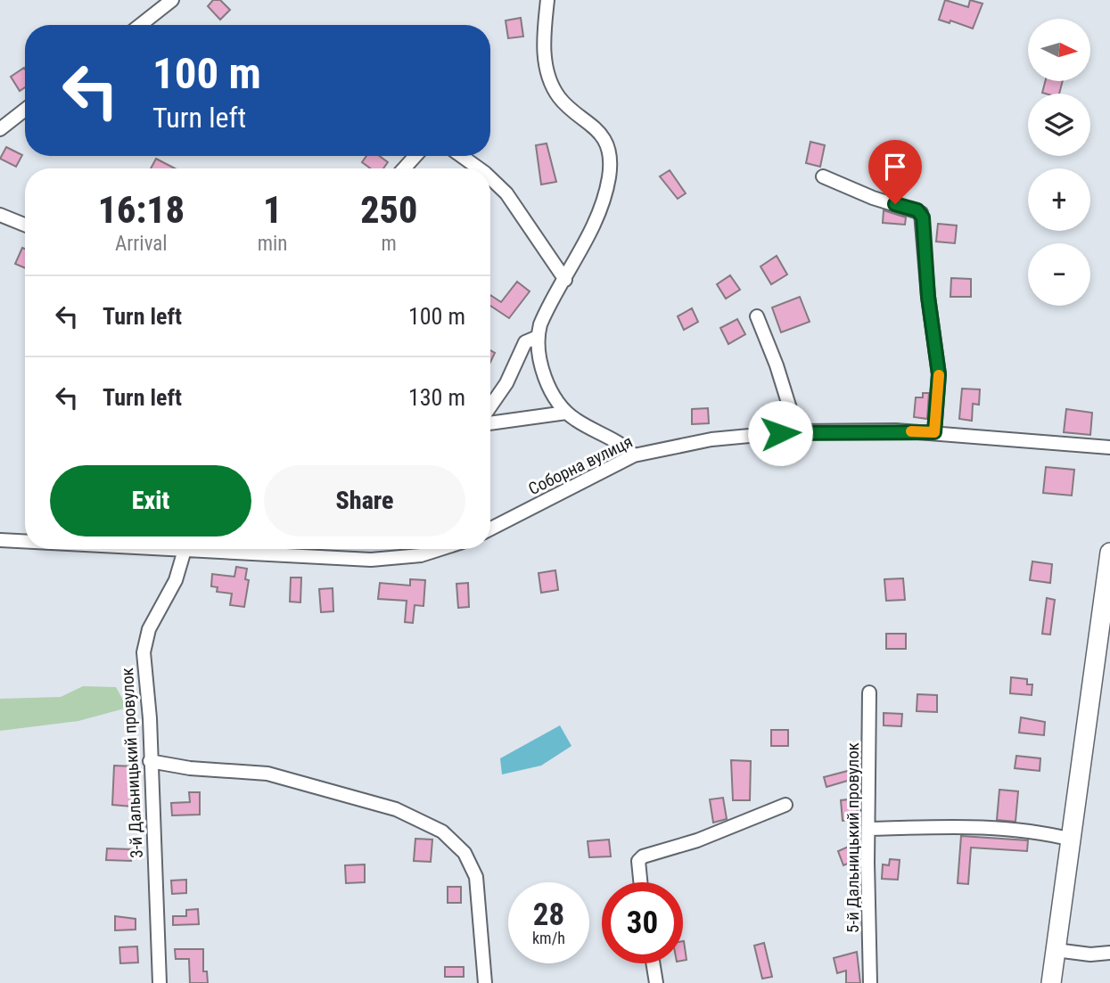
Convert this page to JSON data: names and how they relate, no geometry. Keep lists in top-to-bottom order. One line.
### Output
{"streets":{"street":["Соборна вулиця","3-й Дальницький провулок","5-й Дальницький провулок"]},"north":"right","page":{"map_buttons":["+","−"],"turn":["100 m","Turn left"],"eta":["16:18","Arrival","1","min","250","m"],"list":[{"name":"Turn left","value":"100 m"},{"name":"Turn left","value":"130 m"}],"buttons":["Exit","Share"],"speed":"28 km/h","limit":"30"}}
